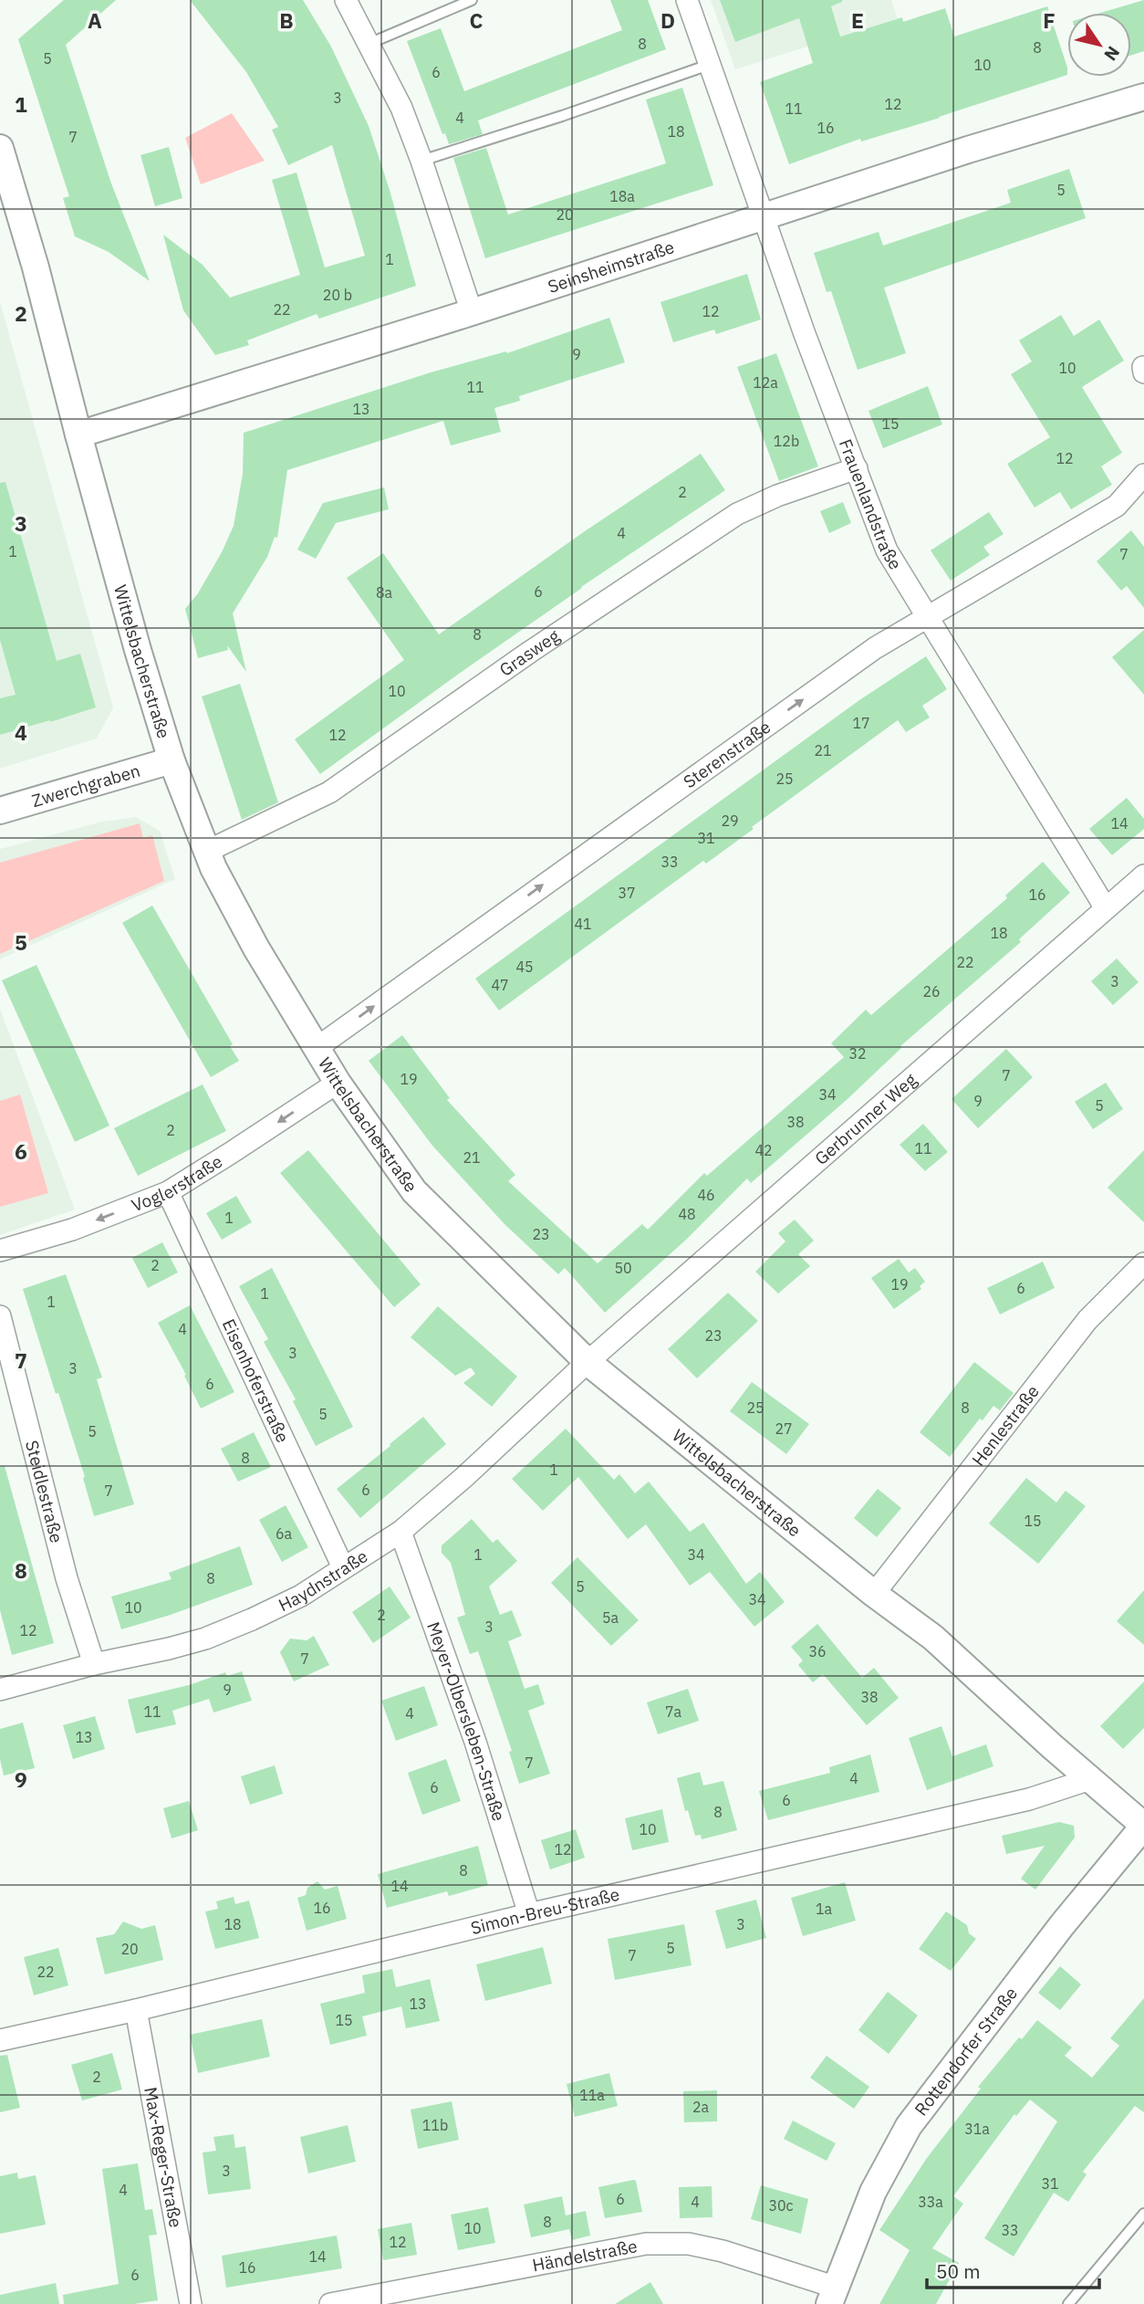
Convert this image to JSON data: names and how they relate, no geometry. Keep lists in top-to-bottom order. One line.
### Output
{"streets":{"street":["Seinsheimstraße","Frauenlandstraße","Grasweg","Wittelsbacherstraße","Sterenstraße","Zwerchgraben","Gerbrunner Weg","Voglerstraße","Eisenhoferstraße","Henlestraße","Steidlestraße","Haydnstraße","Meyer-Olbersleben-Straße","Simon-Breu-Straße","Rottendorfer Straße","Max-Reger-Straße","Händelstraße"]},"crossings":[["Seinsheimstraße","Frauenlandstraße"],["Seinsheimstraße","Wittelsbacherstraße"],["Frauenlandstraße","Grasweg"],["Frauenlandstraße","Sterenstraße"],["Frauenlandstraße","Gerbrunner Weg"],["Grasweg","Wittelsbacherstraße"],["Wittelsbacherstraße","Sterenstraße"],["Wittelsbacherstraße","Zwerchgraben"],["Wittelsbacherstraße","Gerbrunner Weg"],["Wittelsbacherstraße","Voglerstraße"],["Wittelsbacherstraße","Henlestraße"],["Wittelsbacherstraße","Haydnstraße"],["Wittelsbacherstraße","Simon-Breu-Straße"],["Wittelsbacherstraße","Rottendorfer Straße"],["Gerbrunner Weg","Haydnstraße"],["Voglerstraße","Eisenhoferstraße"],["Eisenhoferstraße","Haydnstraße"],["Steidlestraße","Haydnstraße"],["Haydnstraße","Meyer-Olbersleben-Straße"],["Meyer-Olbersleben-Straße","Simon-Breu-Straße"],["Simon-Breu-Straße","Max-Reger-Straße"],["Rottendorfer Straße","Händelstraße"]],"one_way":["Sterenstraße","Voglerstraße"],"house_numbers":["8","8","5","10","6","3","12","11","4","16","18","7","5","18a","20","1","20 b","22","12","9","10","12a","11","13","15","12b","12","2","4","1","7","6","8a","8","10","17","12","21","25","29","14","31","33","37","16","41","18","22","45","3","47","26","32","7","19","34","9","5","38","2","11","42","21","46","48","1","23","2","50","19","6","1","1","4","23","3","3","6","25","8","5","27","5","8","1","6","7","15","6a","1","34","8","5","34","10","2","5a","3","12","36","7","9","38","11","7a","4","13","7","4","6","6","8","10","12","8","14","16","1a","18","3","5","20","7","22","13","15","2","11a","2a","11b","31a","3","31","4","6","4","33a","30c","8","10","33","12","14","16","6"],"scale_bar":"50 m","north":"bottom right","grid":{"columns":["A","B","C","D","E","F"],"rows":["1","2","3","4","5","6","7","8","9"]}}
